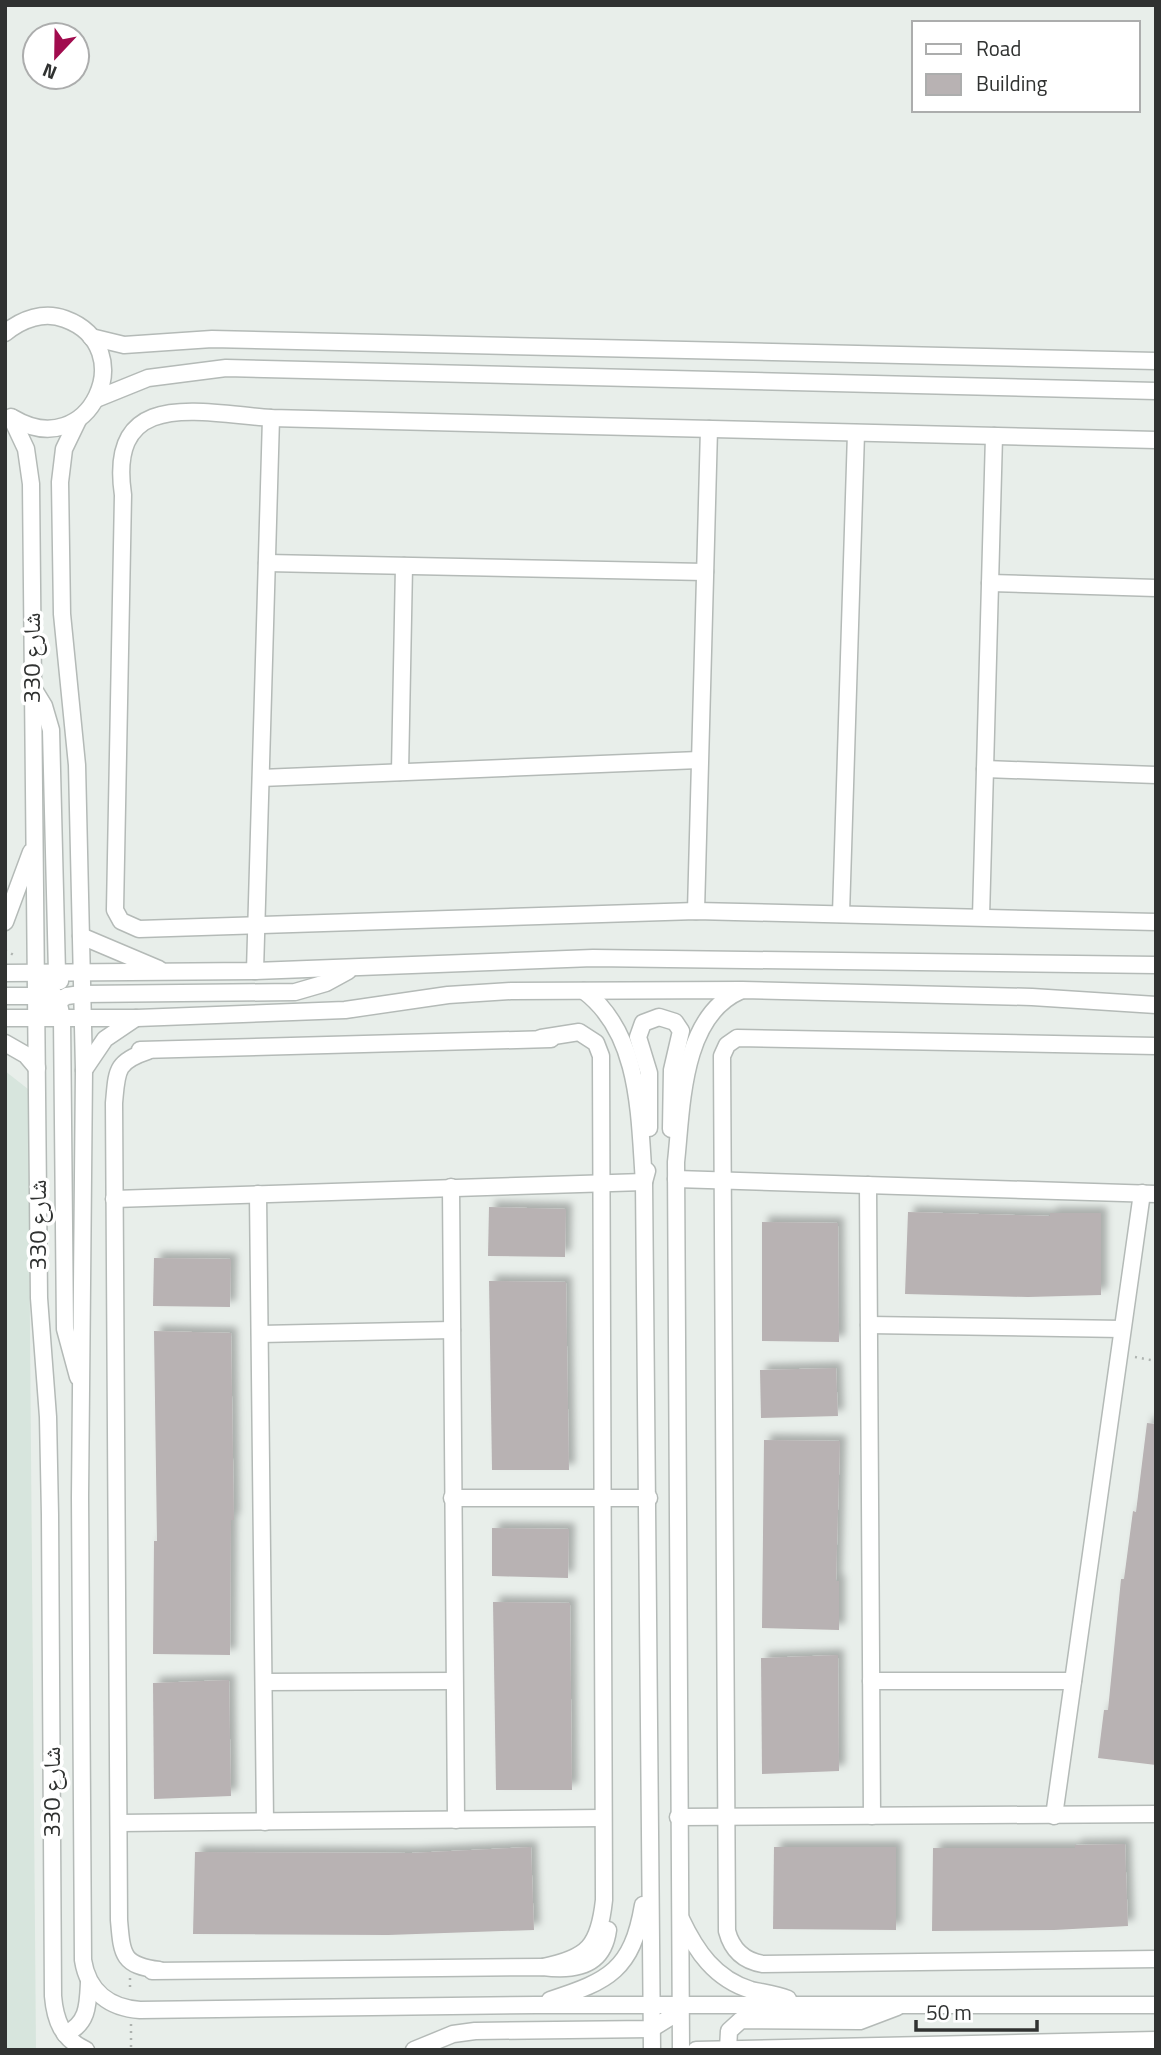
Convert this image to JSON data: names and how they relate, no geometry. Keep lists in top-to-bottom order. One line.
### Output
{"streets":{"street":["شارع 330"]},"legend":["Road","Building"],"scale_bar":"50 m","north":"bottom"}
